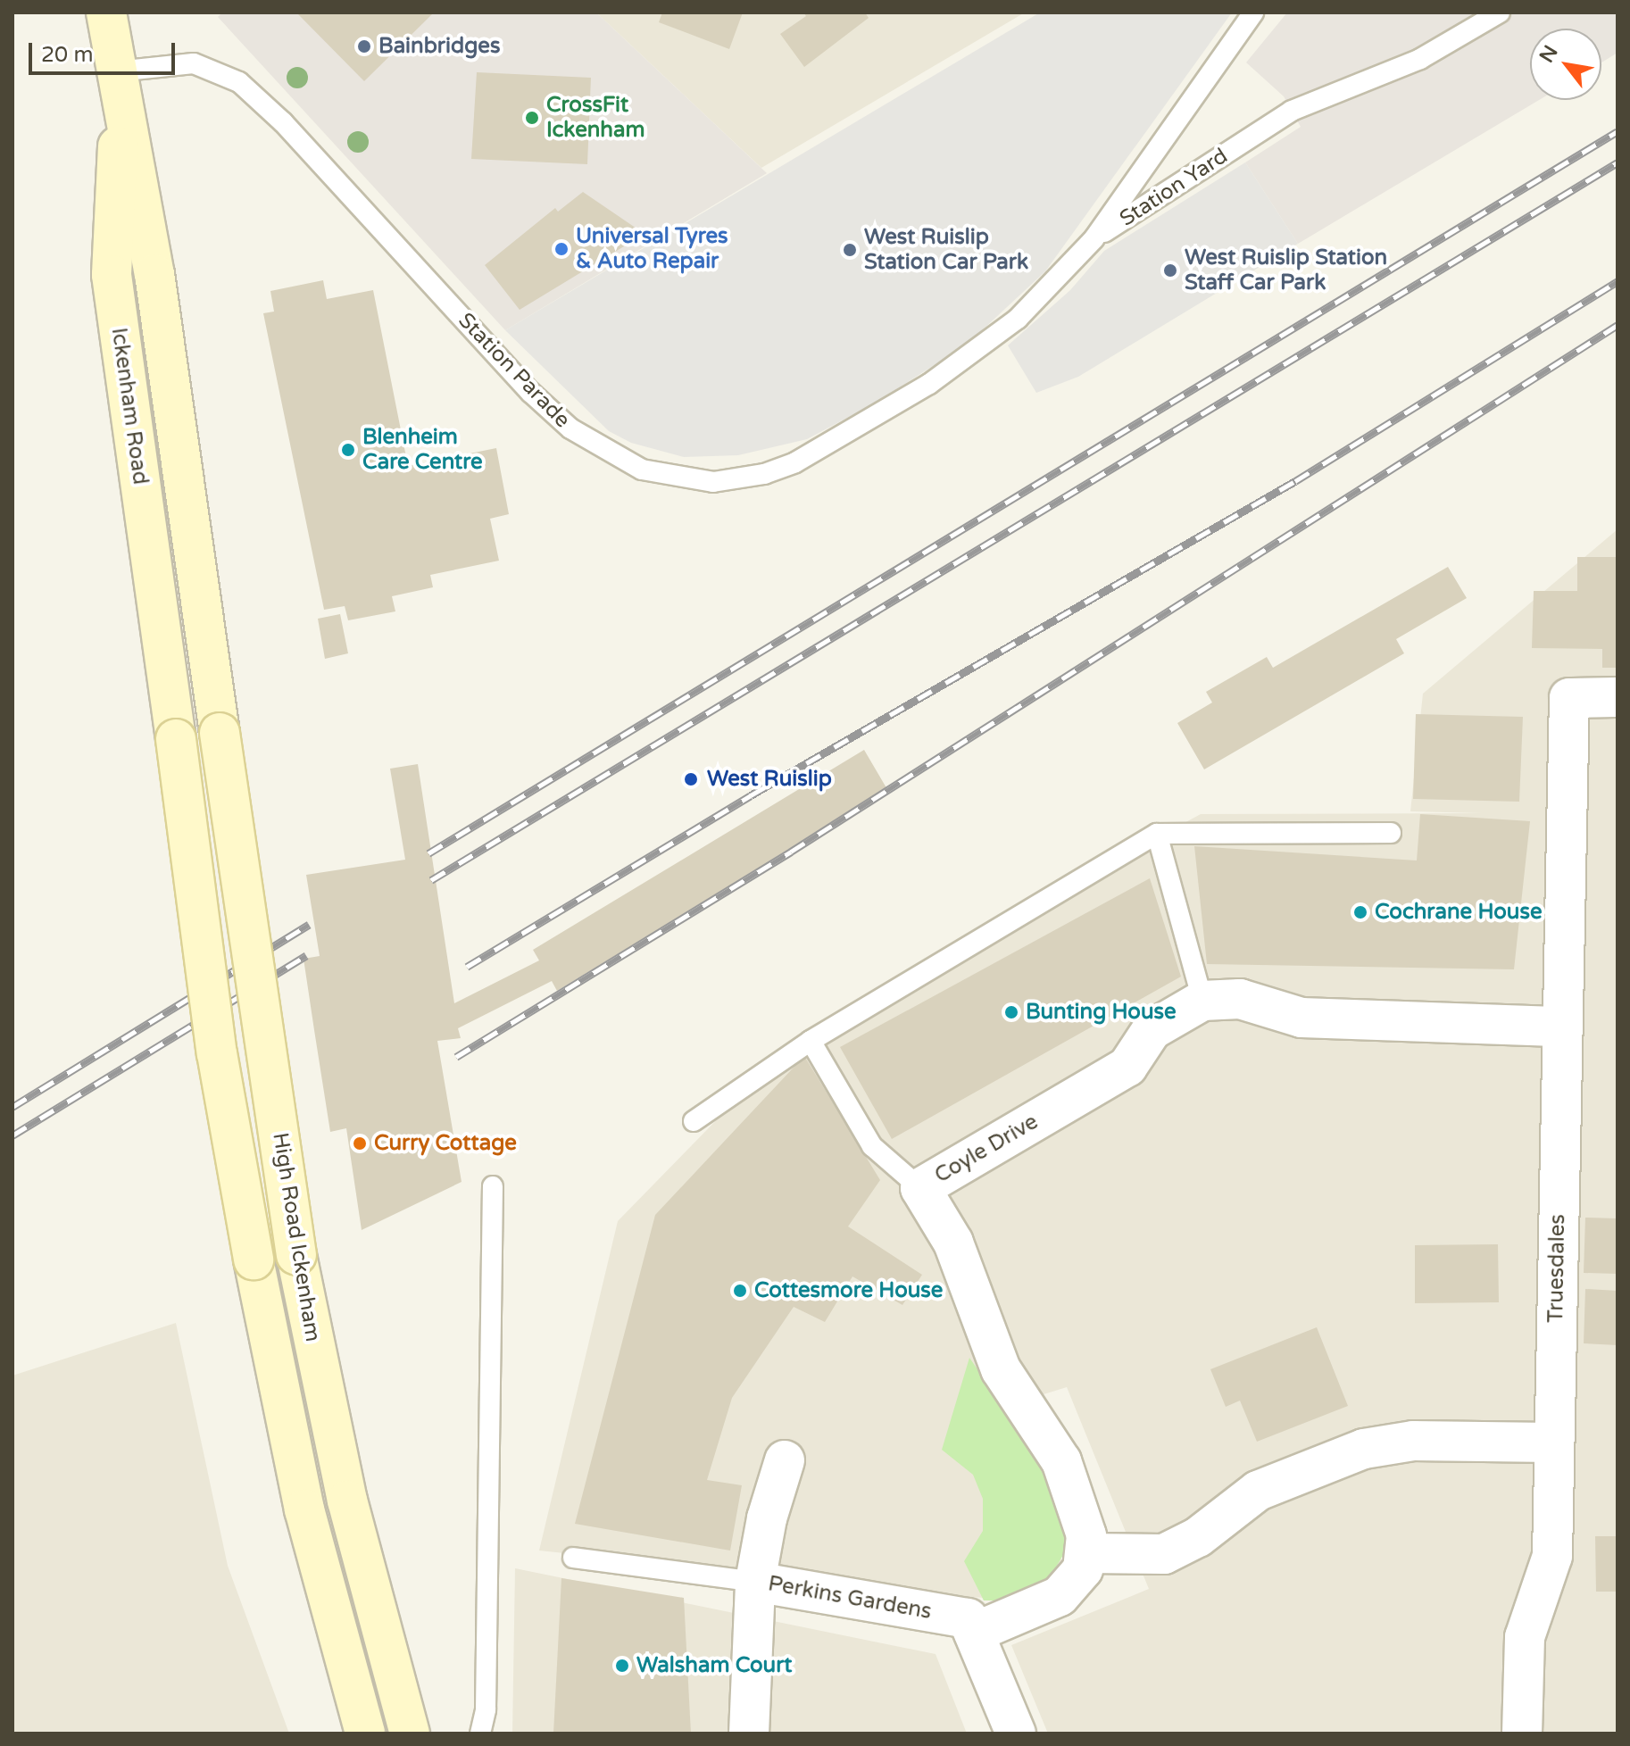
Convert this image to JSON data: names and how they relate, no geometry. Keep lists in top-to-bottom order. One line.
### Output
{"streets":{"main road":["Ickenham Road","High Road Ickenham"],"street":["Coyle Drive","Truesdales","Perkins Gardens"],"lane":["Station Yard","Station Parade"]},"crossings":[["Station Yard","Station Parade"],["Station Parade","Ickenham Road"],["Ickenham Road","High Road Ickenham"],["Coyle Drive","Truesdales"]],"places":["Bainbridges","CrossFit Ickenham","Universal Tyres & Auto Repair","West Ruislip Station Car Park","West Ruislip Station Staff Car Park","Blenheim Care Centre","West Ruislip","Cochrane House","Bunting House","Curry Cottage","Cottesmore House","Walsham Court"],"scale_bar":"20 m","north":"top left"}
